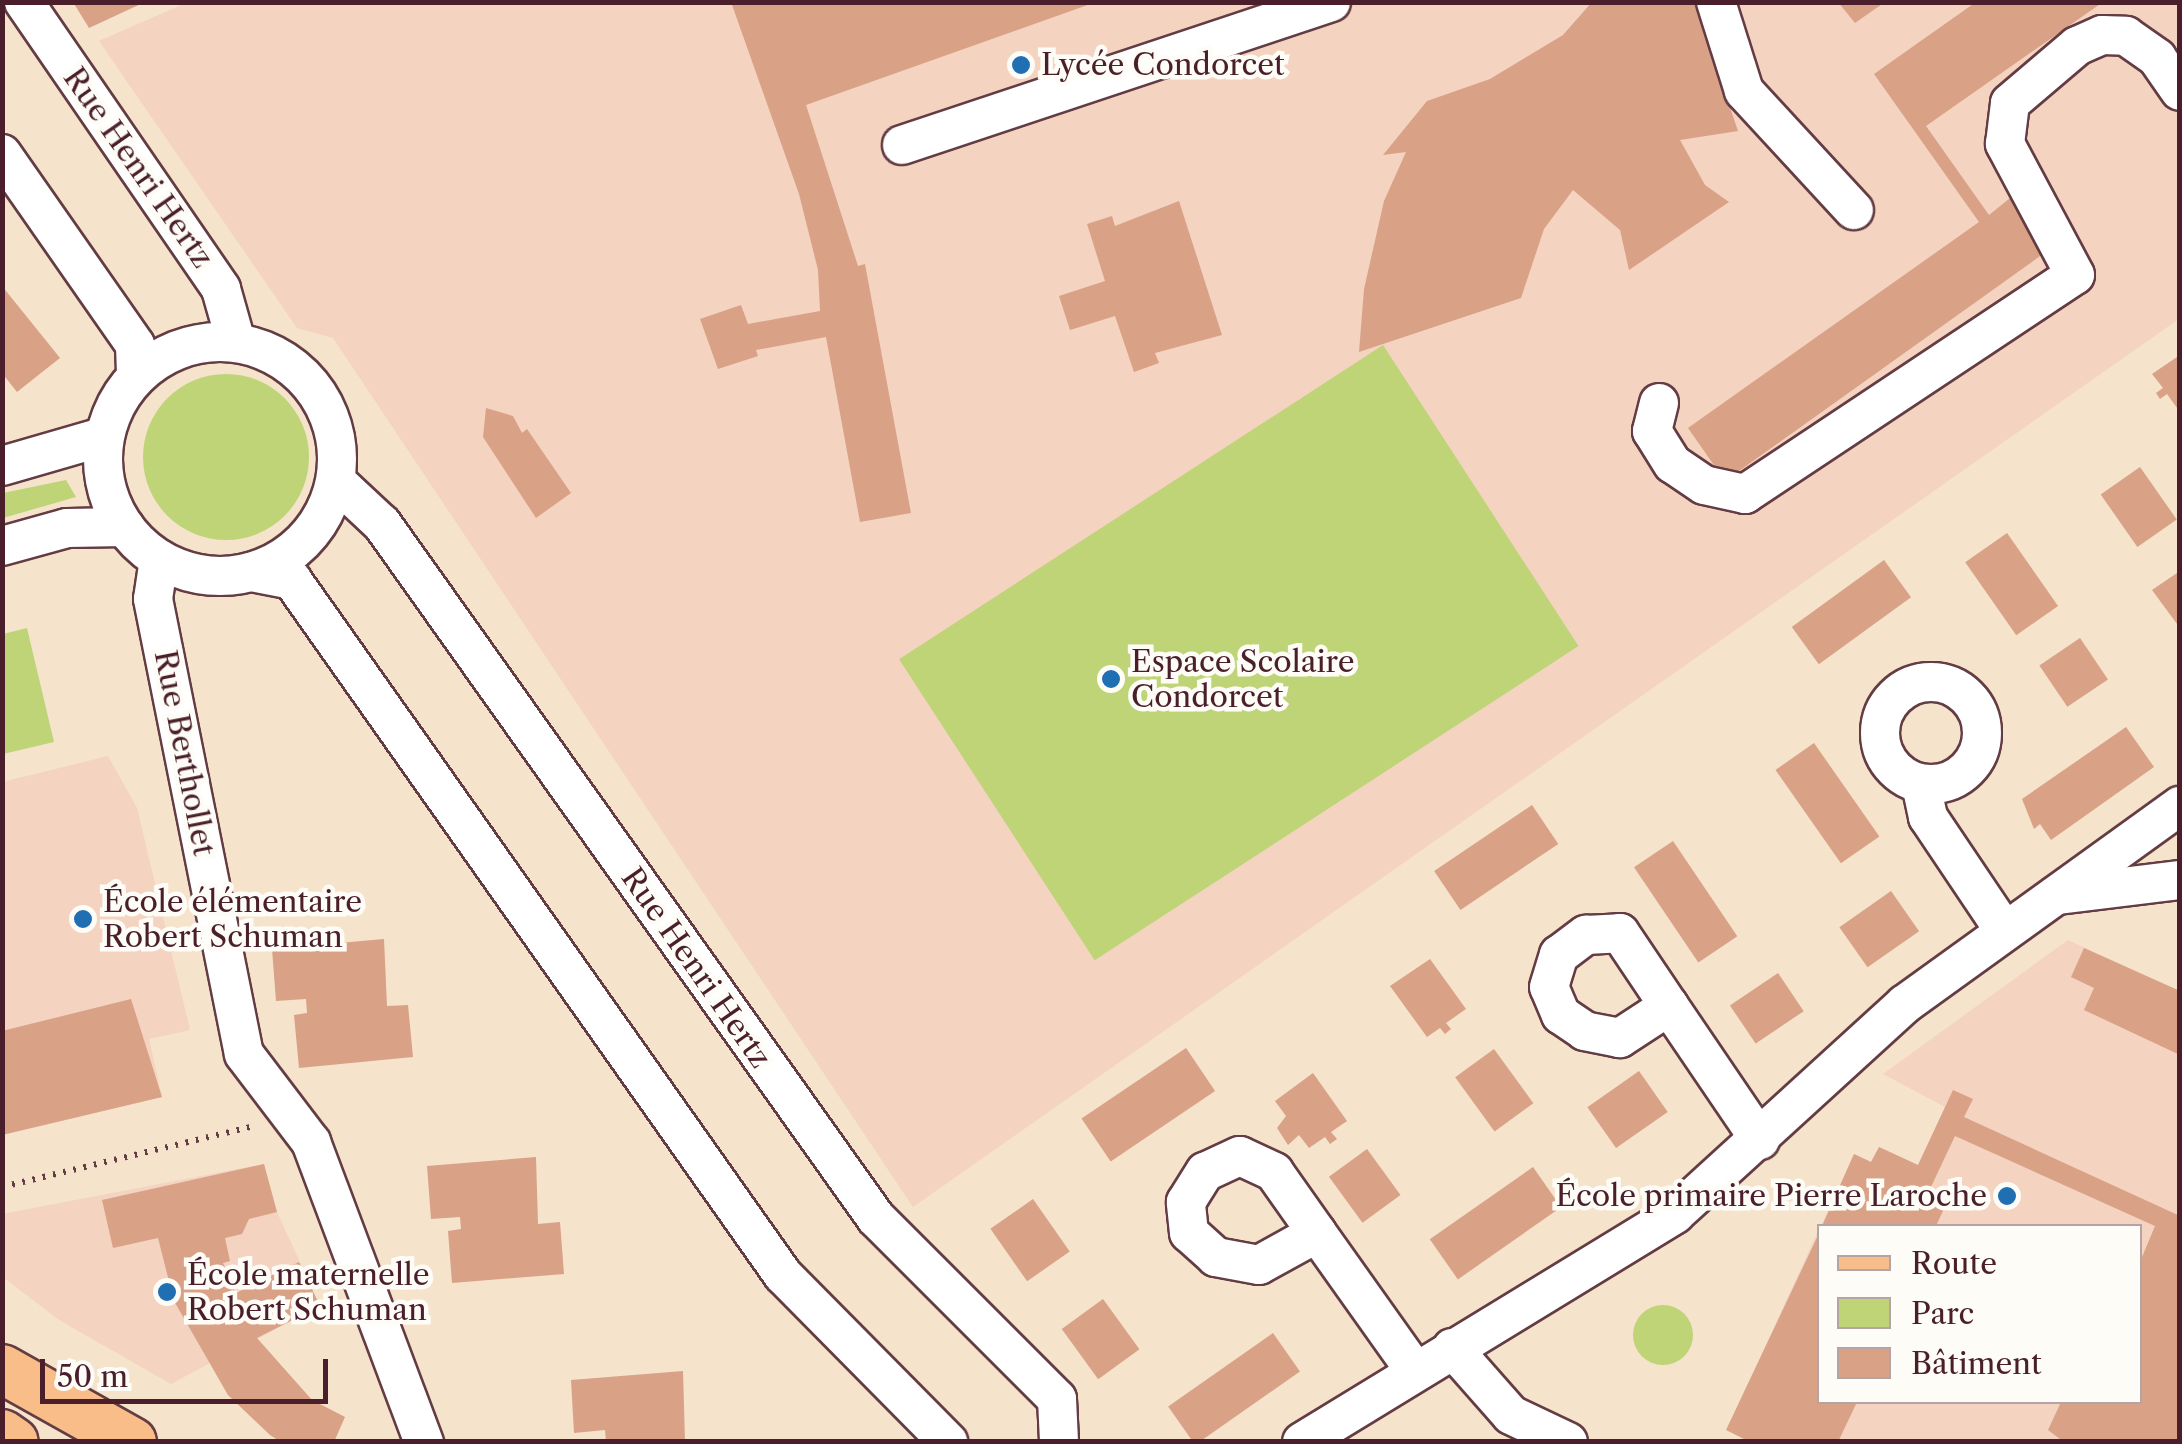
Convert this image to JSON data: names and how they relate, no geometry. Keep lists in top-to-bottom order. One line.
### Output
{"streets":{"street":["Rue Henri Hertz","Rue Berthollet"]},"crossings":[["Rue Henri Hertz","Rue Berthollet"]],"places":["Lycée Condorcet","Espace Scolaire Condorcet","École élémentaire Robert Schuman","École primaire Pierre Laroche","École maternelle Robert Schuman"],"legend":["Route","Parc","Bâtiment"],"scale_bar":"50 m"}
